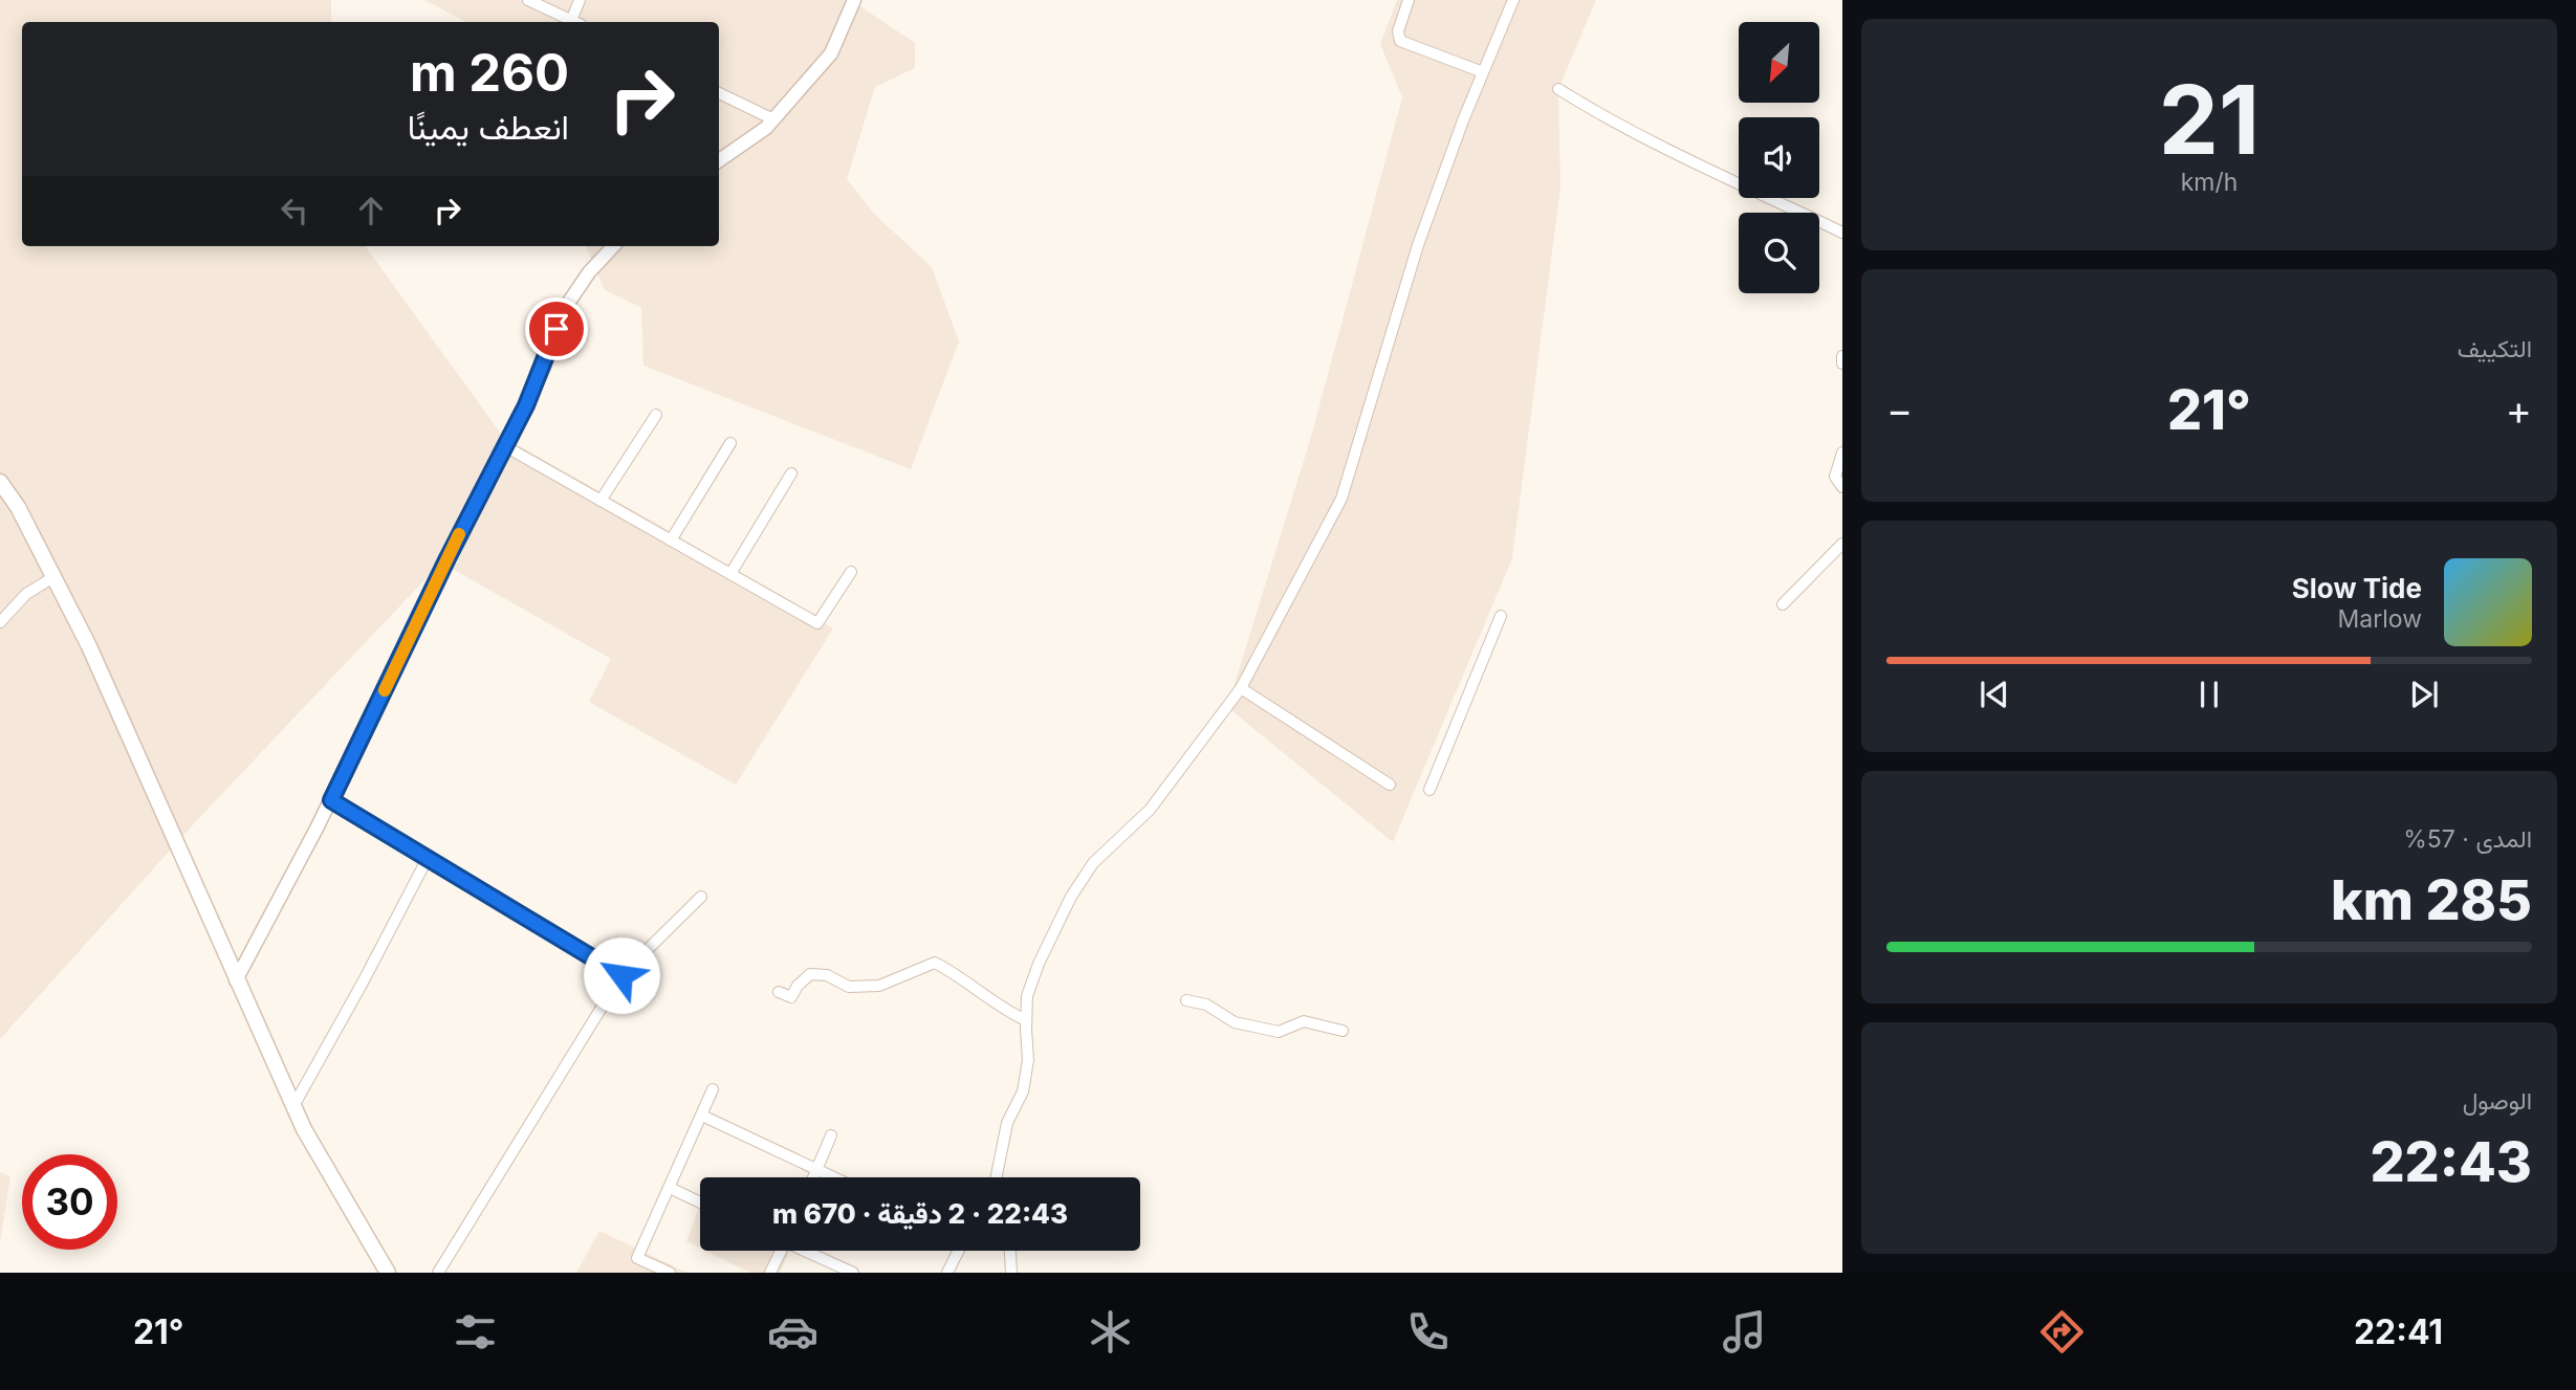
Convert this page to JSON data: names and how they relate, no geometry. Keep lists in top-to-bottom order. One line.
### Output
{"north":"bottom left","page":{"tile":[["21","km/h"],"التكييف",["المدى · 57%","285 km"],["الوصول","22:43"]],"turn":["260 m","انعطف يمينًا"],"heat":["−","21°","+"],"song":["Slow Tide","Marlow"],"limit":"30","trip":"22:43 · 2 دقيقة · 670 m","tabs":["22:41","21°"]}}
